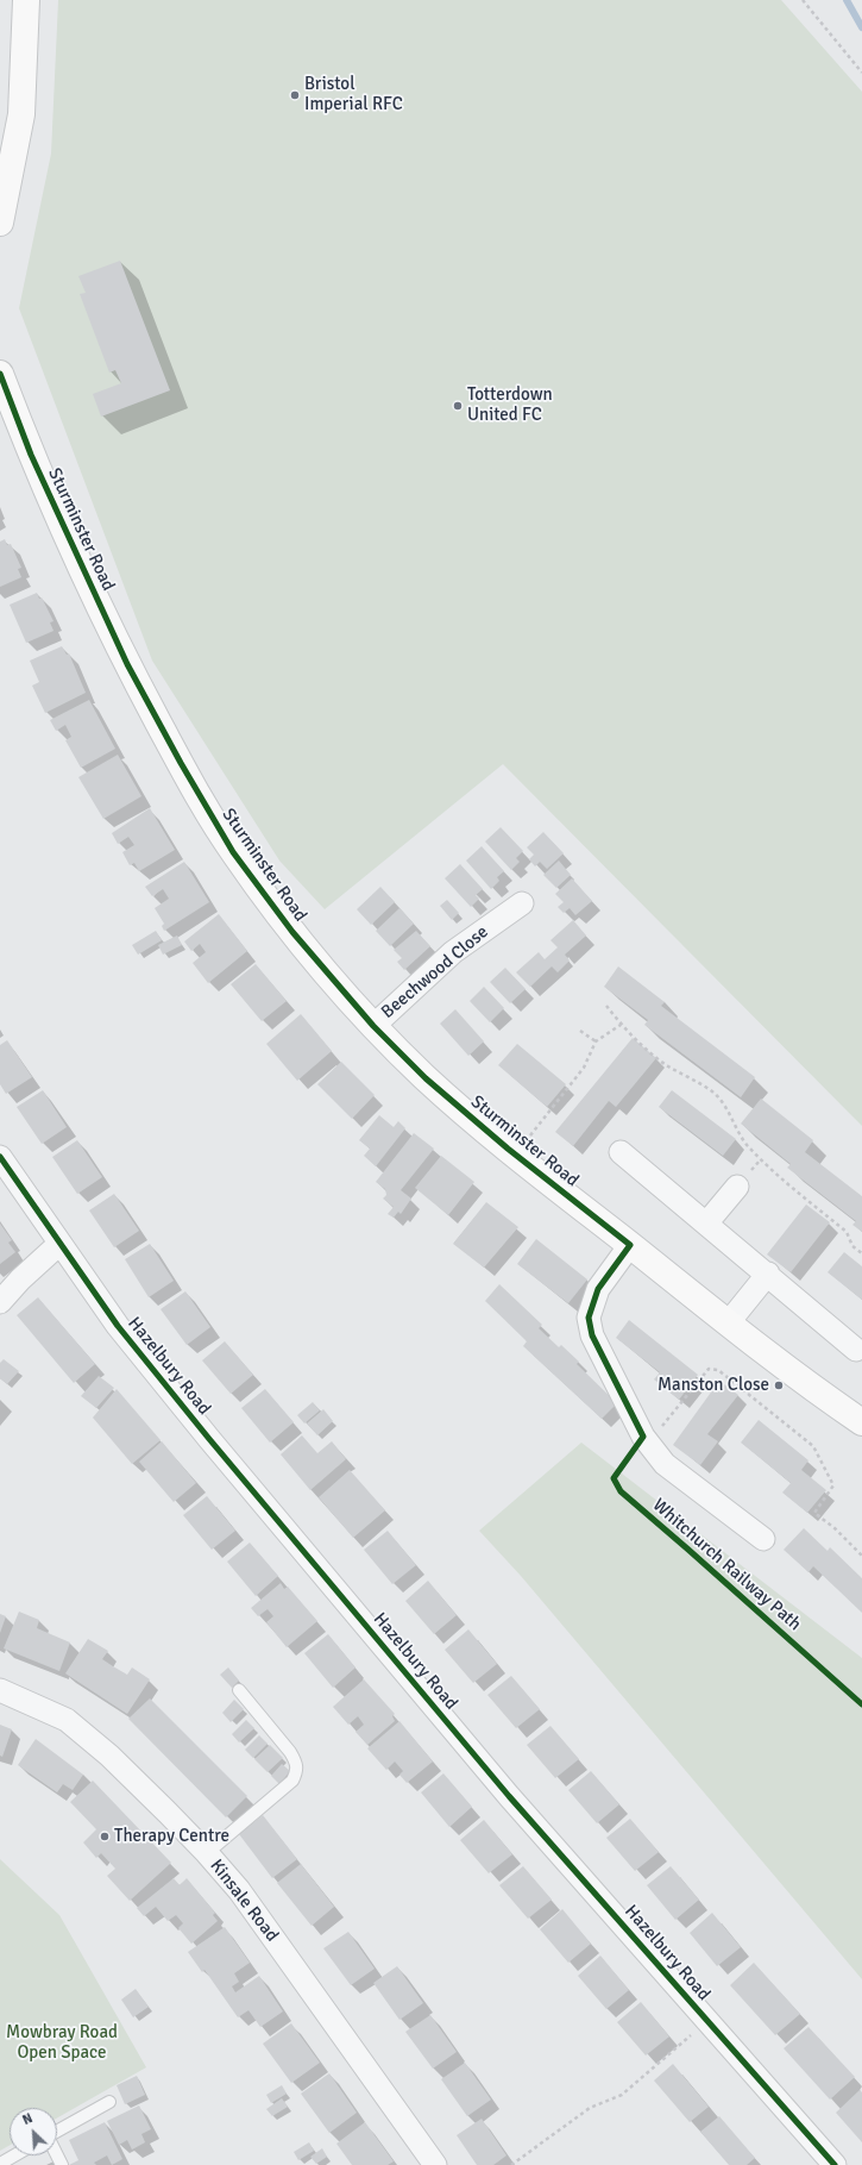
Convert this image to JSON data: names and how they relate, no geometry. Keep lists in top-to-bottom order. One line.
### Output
{"streets":{"street":["Sturminster Road","Beechwood Close","Hazelbury Road","Kinsale Road"],"cycle path":["Whitchurch Railway Path"]},"crossings":[["Sturminster Road","Beechwood Close"]],"parks":["Mowbray Road Open Space"],"places":["Bristol Imperial RFC","Totterdown United FC","Manston Close","Therapy Centre"],"north":"top left"}
